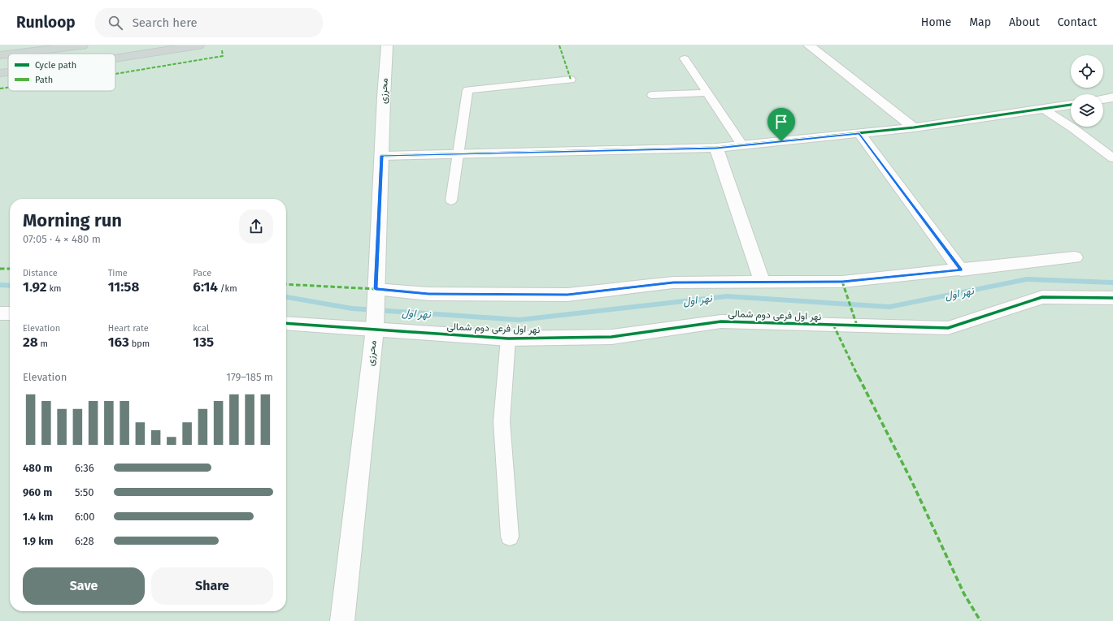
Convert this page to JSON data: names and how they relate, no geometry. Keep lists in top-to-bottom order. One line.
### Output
{"streets":{"street":["محرزی","نهر اول فرعی دوم شمالی"]},"crossings":[["محرزی","نهر اول فرعی دوم شمالی"]],"water":["نهر اول"],"legend":["Cycle path","Path"],"page":{"header":"Runloop","search":"Search here","nav":["Home","Map","About","Contact"],"heading":["Morning run","07:05 · 4 × 480 m"],"stats":[["Distance","1.92 km"],["Time","11:58"],["Pace","6:14 /km"],["Elevation","28 m"],["Heart rate","163 bpm"],["kcal","135"]],"chart":["Elevation","179–185 m"],"list":[{"name":"480 m","note":"6:36"},{"name":"960 m","note":"5:50"},{"name":"1.4 km","note":"6:00"},{"name":"1.9 km","note":"6:28"}],"buttons":["Save","Share"]}}
